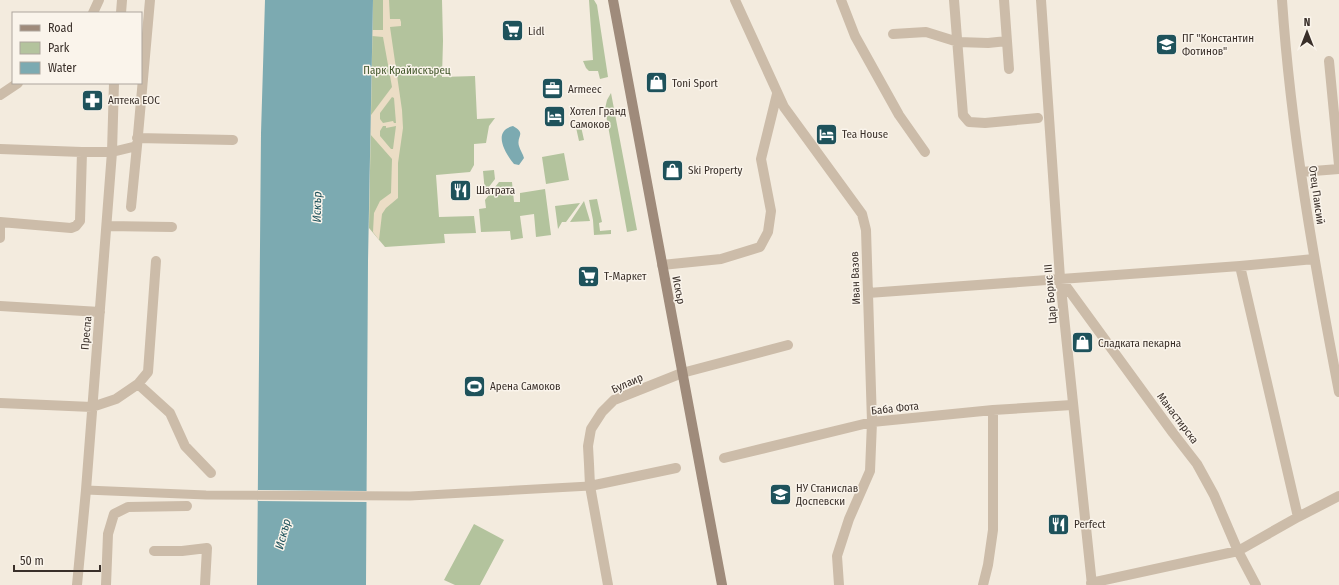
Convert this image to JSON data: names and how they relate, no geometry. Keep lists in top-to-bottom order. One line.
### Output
{"streets":{"main road":["Искър"],"street":["Отец Паисий","Иван Вазов","Цар Борис III","Преспа","Булаир","Баба Фота","Манастирска"]},"crossings":[["Иван Вазов","Баба Фота"],["Искър","Булаир"],["Цар Борис III","Баба Фота"],["Цар Борис III","Манастирска"]],"water":["Искър"],"parks":["Парк Крайискърец"],"places":{"supermarket":["Lidl","Т-Маркет"],"school or university":["ПГ \"Константин Фотинов\"","НУ Станислав Доспевски"],"shop":["Toni Sport","Ski Property","Сладката пекарна"],"office":["Armeec"],"pharmacy":["Аптека ЕОС"],"hotel":["Хотел Гранд Самоков","Tea House"],"restaurant":["Шатрата","Perfect"],"sports":["Арена Самоков"]},"legend":["Road","Park","Water"],"scale_bar":"50 m","north":"top"}
